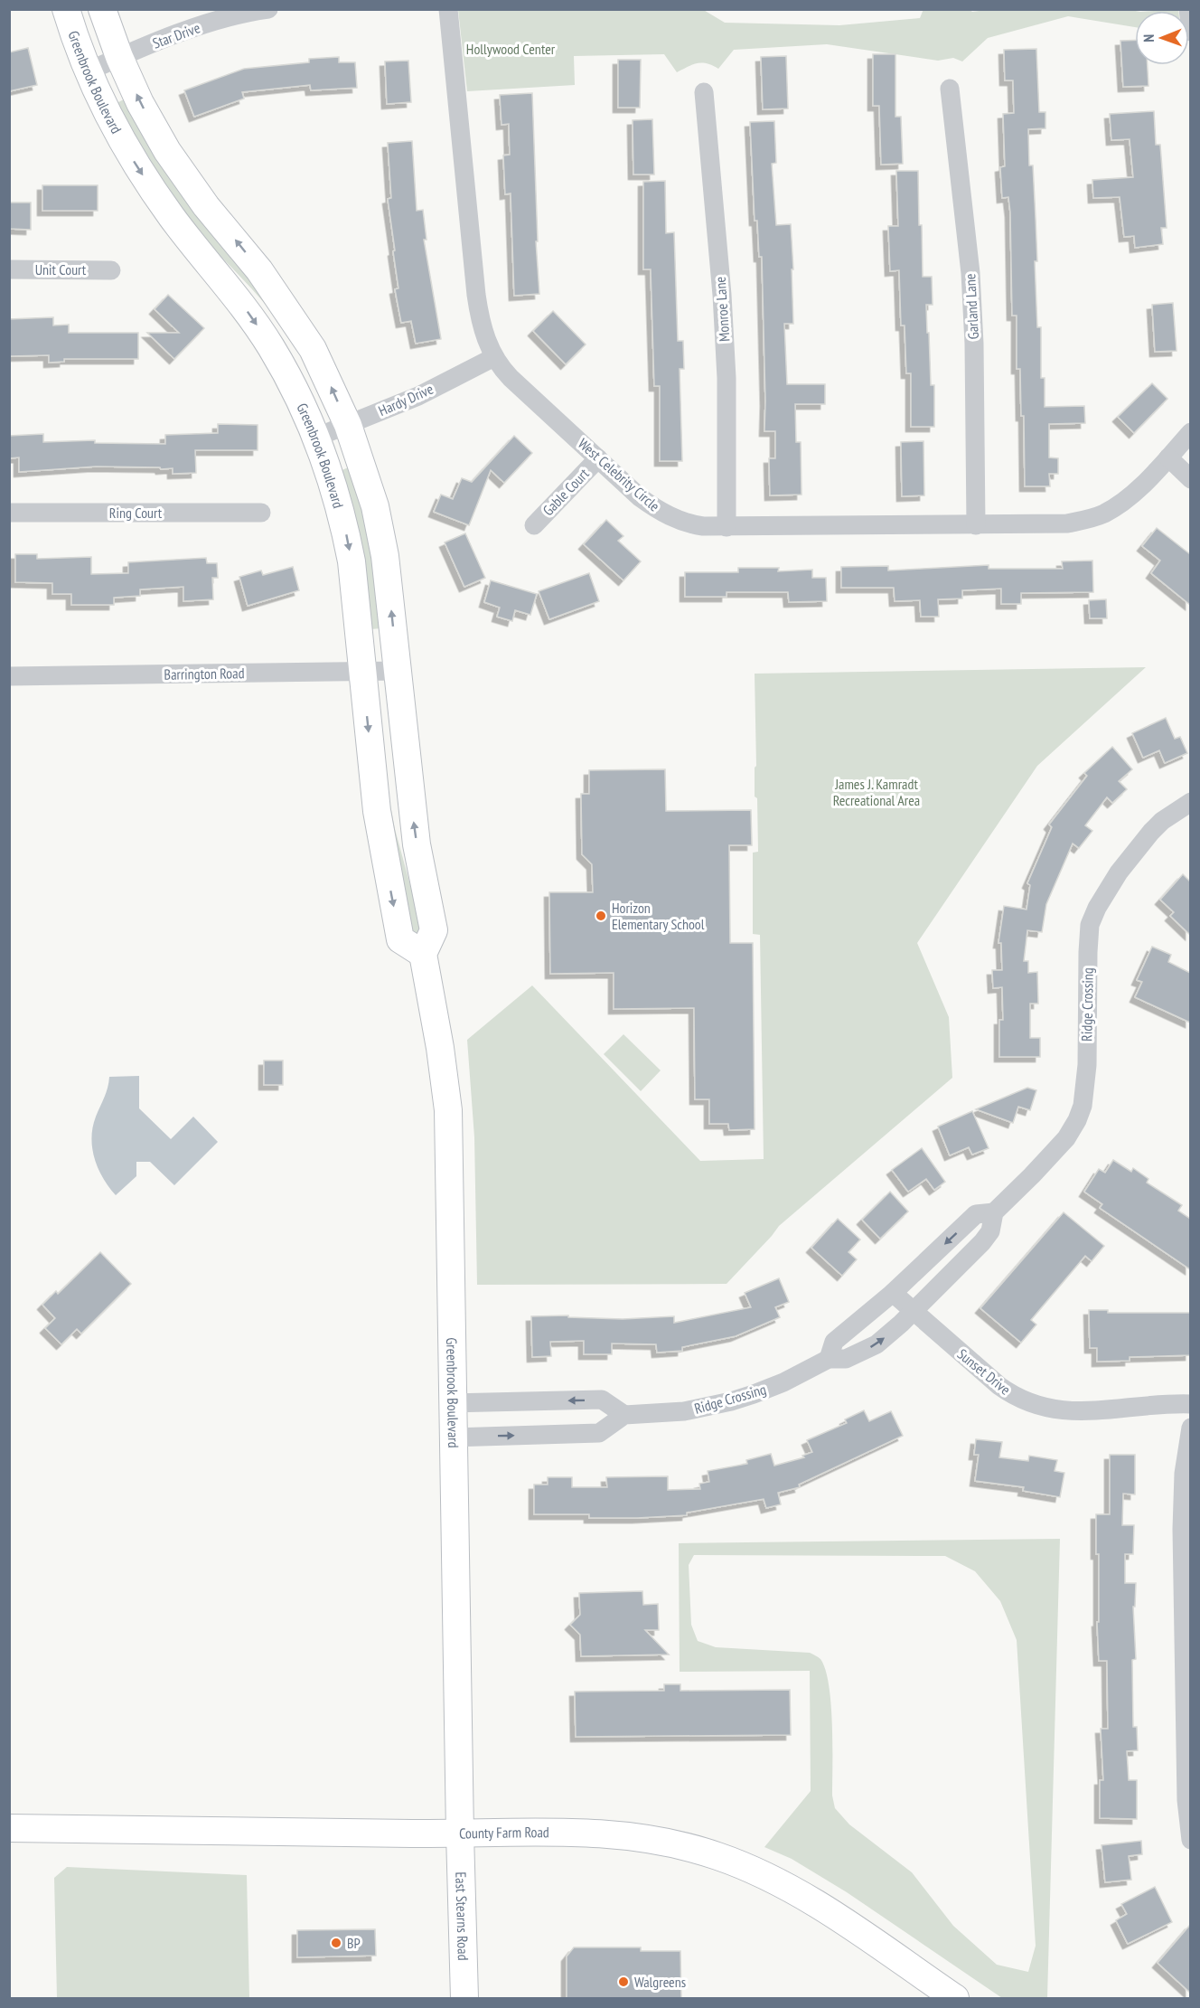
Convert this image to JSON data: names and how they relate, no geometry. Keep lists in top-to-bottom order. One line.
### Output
{"streets":{"main road":["Greenbrook Boulevard","County Farm Road","East Stearns Road"],"street":["Star Drive","Unit Court","Garland Lane","Monroe Lane","Hardy Drive","West Celebrity Circle","Gable Court","Ring Court","Barrington Road","Ridge Crossing","Sunset Drive"]},"crossings":[["Star Drive","Greenbrook Boulevard"],["Greenbrook Boulevard","Hardy Drive"],["Greenbrook Boulevard","Barrington Road"],["Greenbrook Boulevard","County Farm Road"],["Greenbrook Boulevard","East Stearns Road"],["Garland Lane","West Celebrity Circle"],["Monroe Lane","West Celebrity Circle"],["Hardy Drive","West Celebrity Circle"],["West Celebrity Circle","Gable Court"],["Ridge Crossing","Sunset Drive"],["County Farm Road","East Stearns Road"]],"parks":["Hollywood Center","James J. Kamradt Recreational Area"],"places":["Horizon Elementary School","BP","Walgreens"],"north":"left"}
